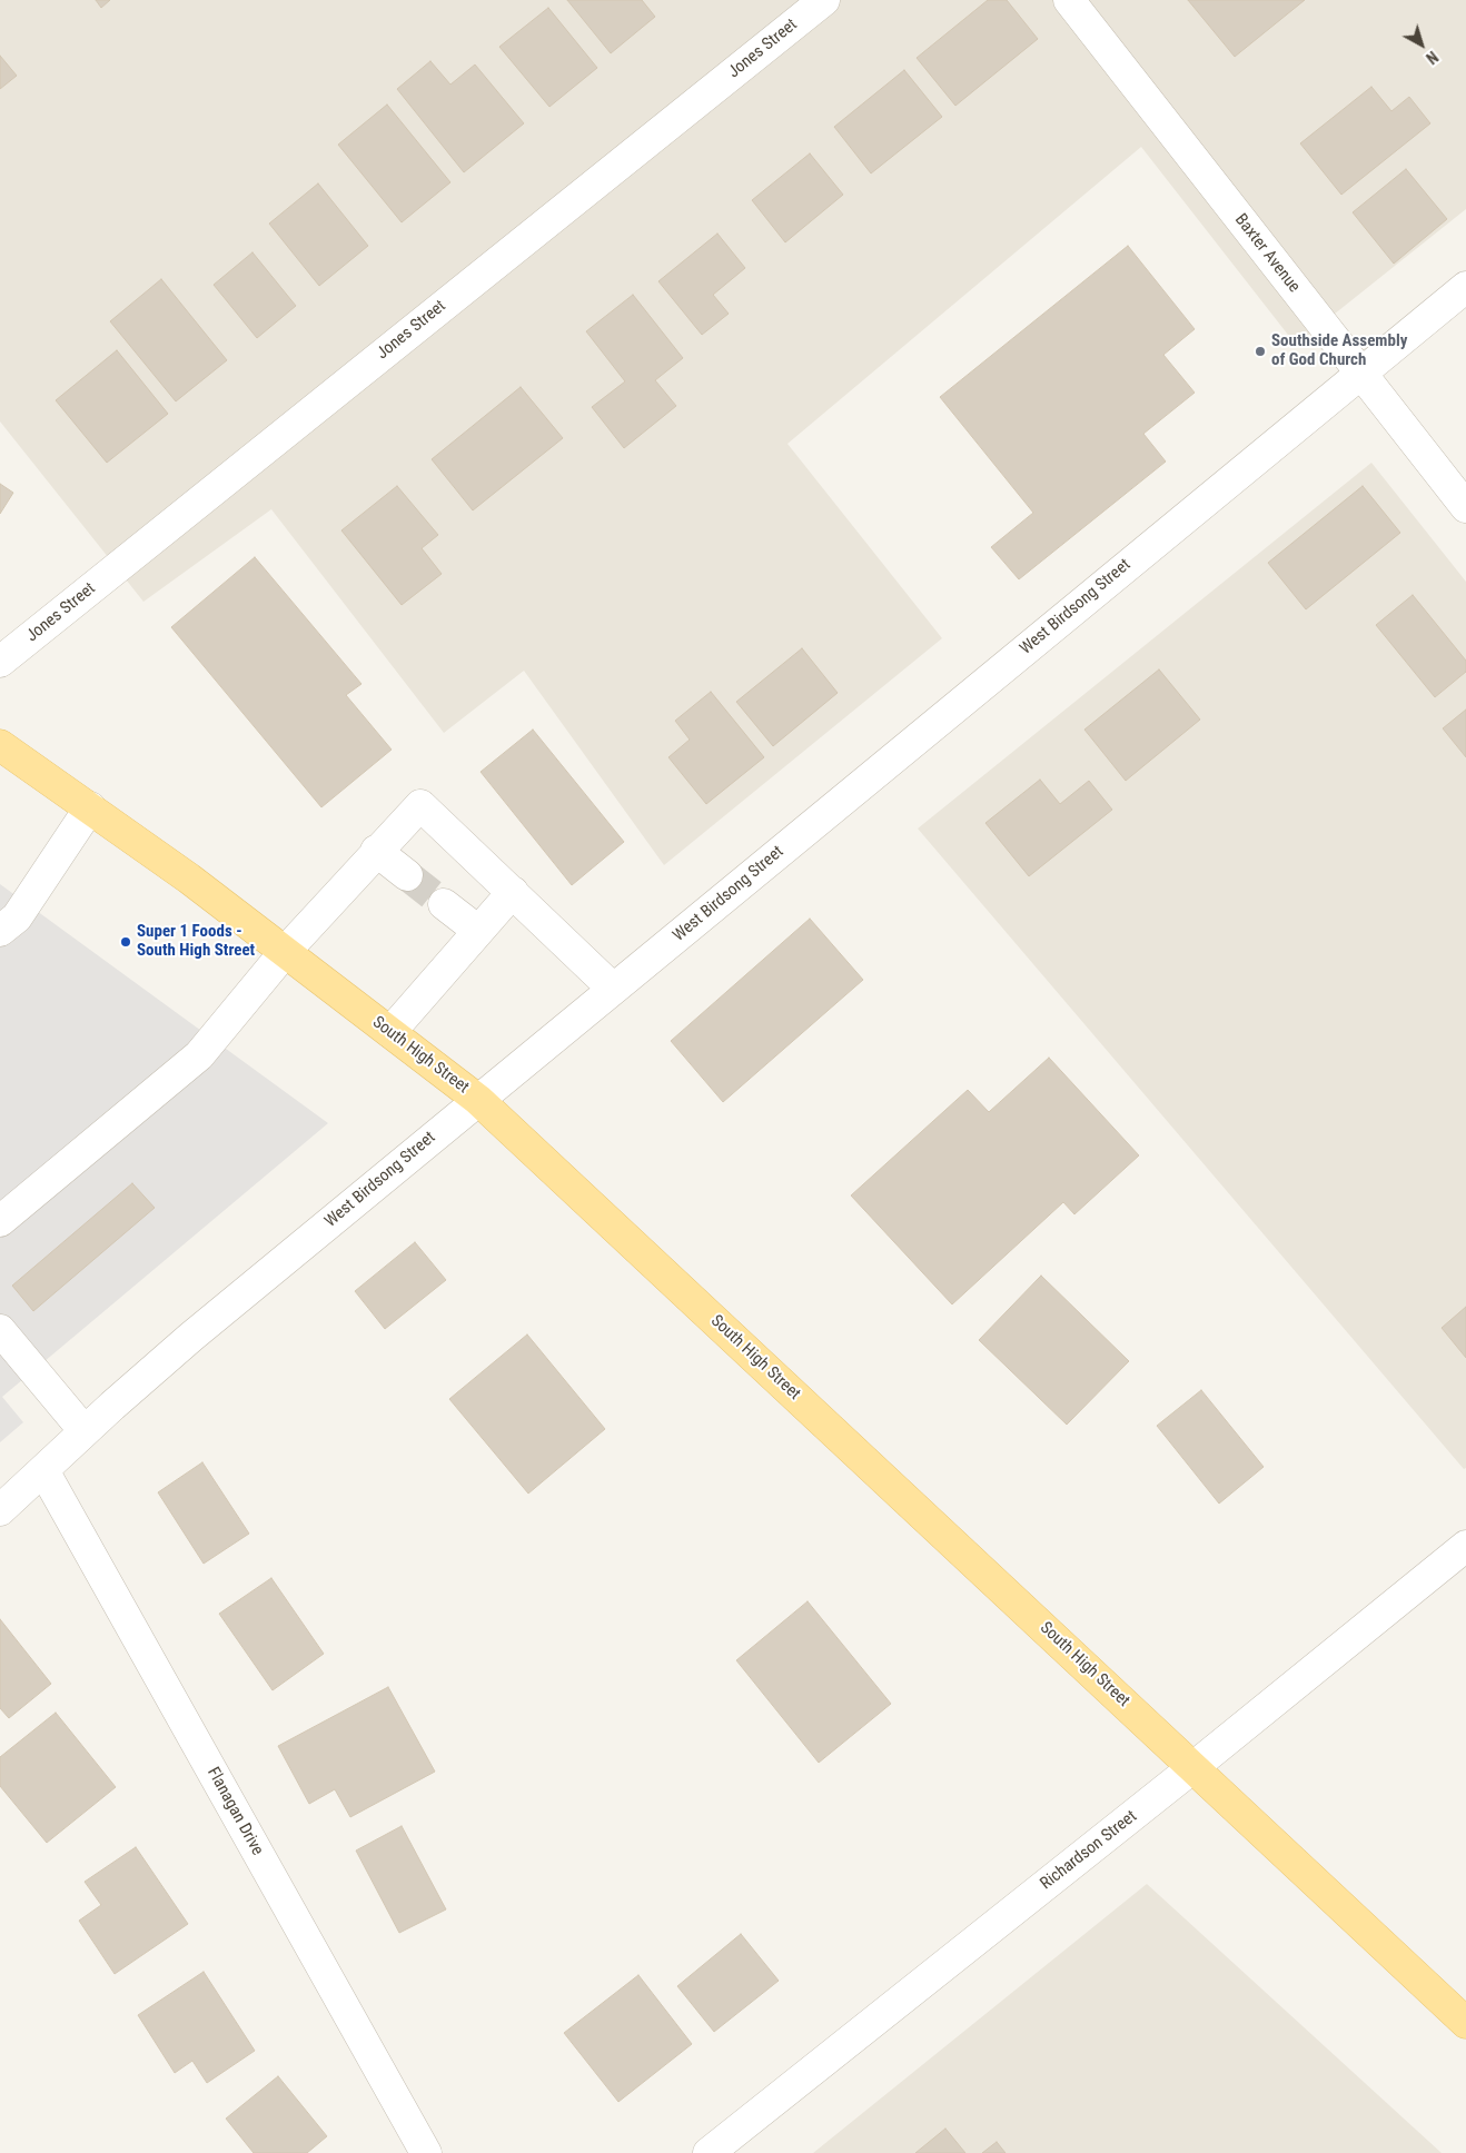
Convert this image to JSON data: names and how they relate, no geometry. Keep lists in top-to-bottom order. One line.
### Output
{"streets":{"main road":["South High Street"],"street":["Jones Street","Baxter Avenue","West Birdsong Street","Flanagan Drive","Richardson Street"]},"crossings":[["Baxter Avenue","West Birdsong Street"],["West Birdsong Street","South High Street"],["West Birdsong Street","Flanagan Drive"],["South High Street","Richardson Street"]],"places":["Southside Assembly of God Church","Super 1 Foods - South High Street"],"north":"bottom right"}
